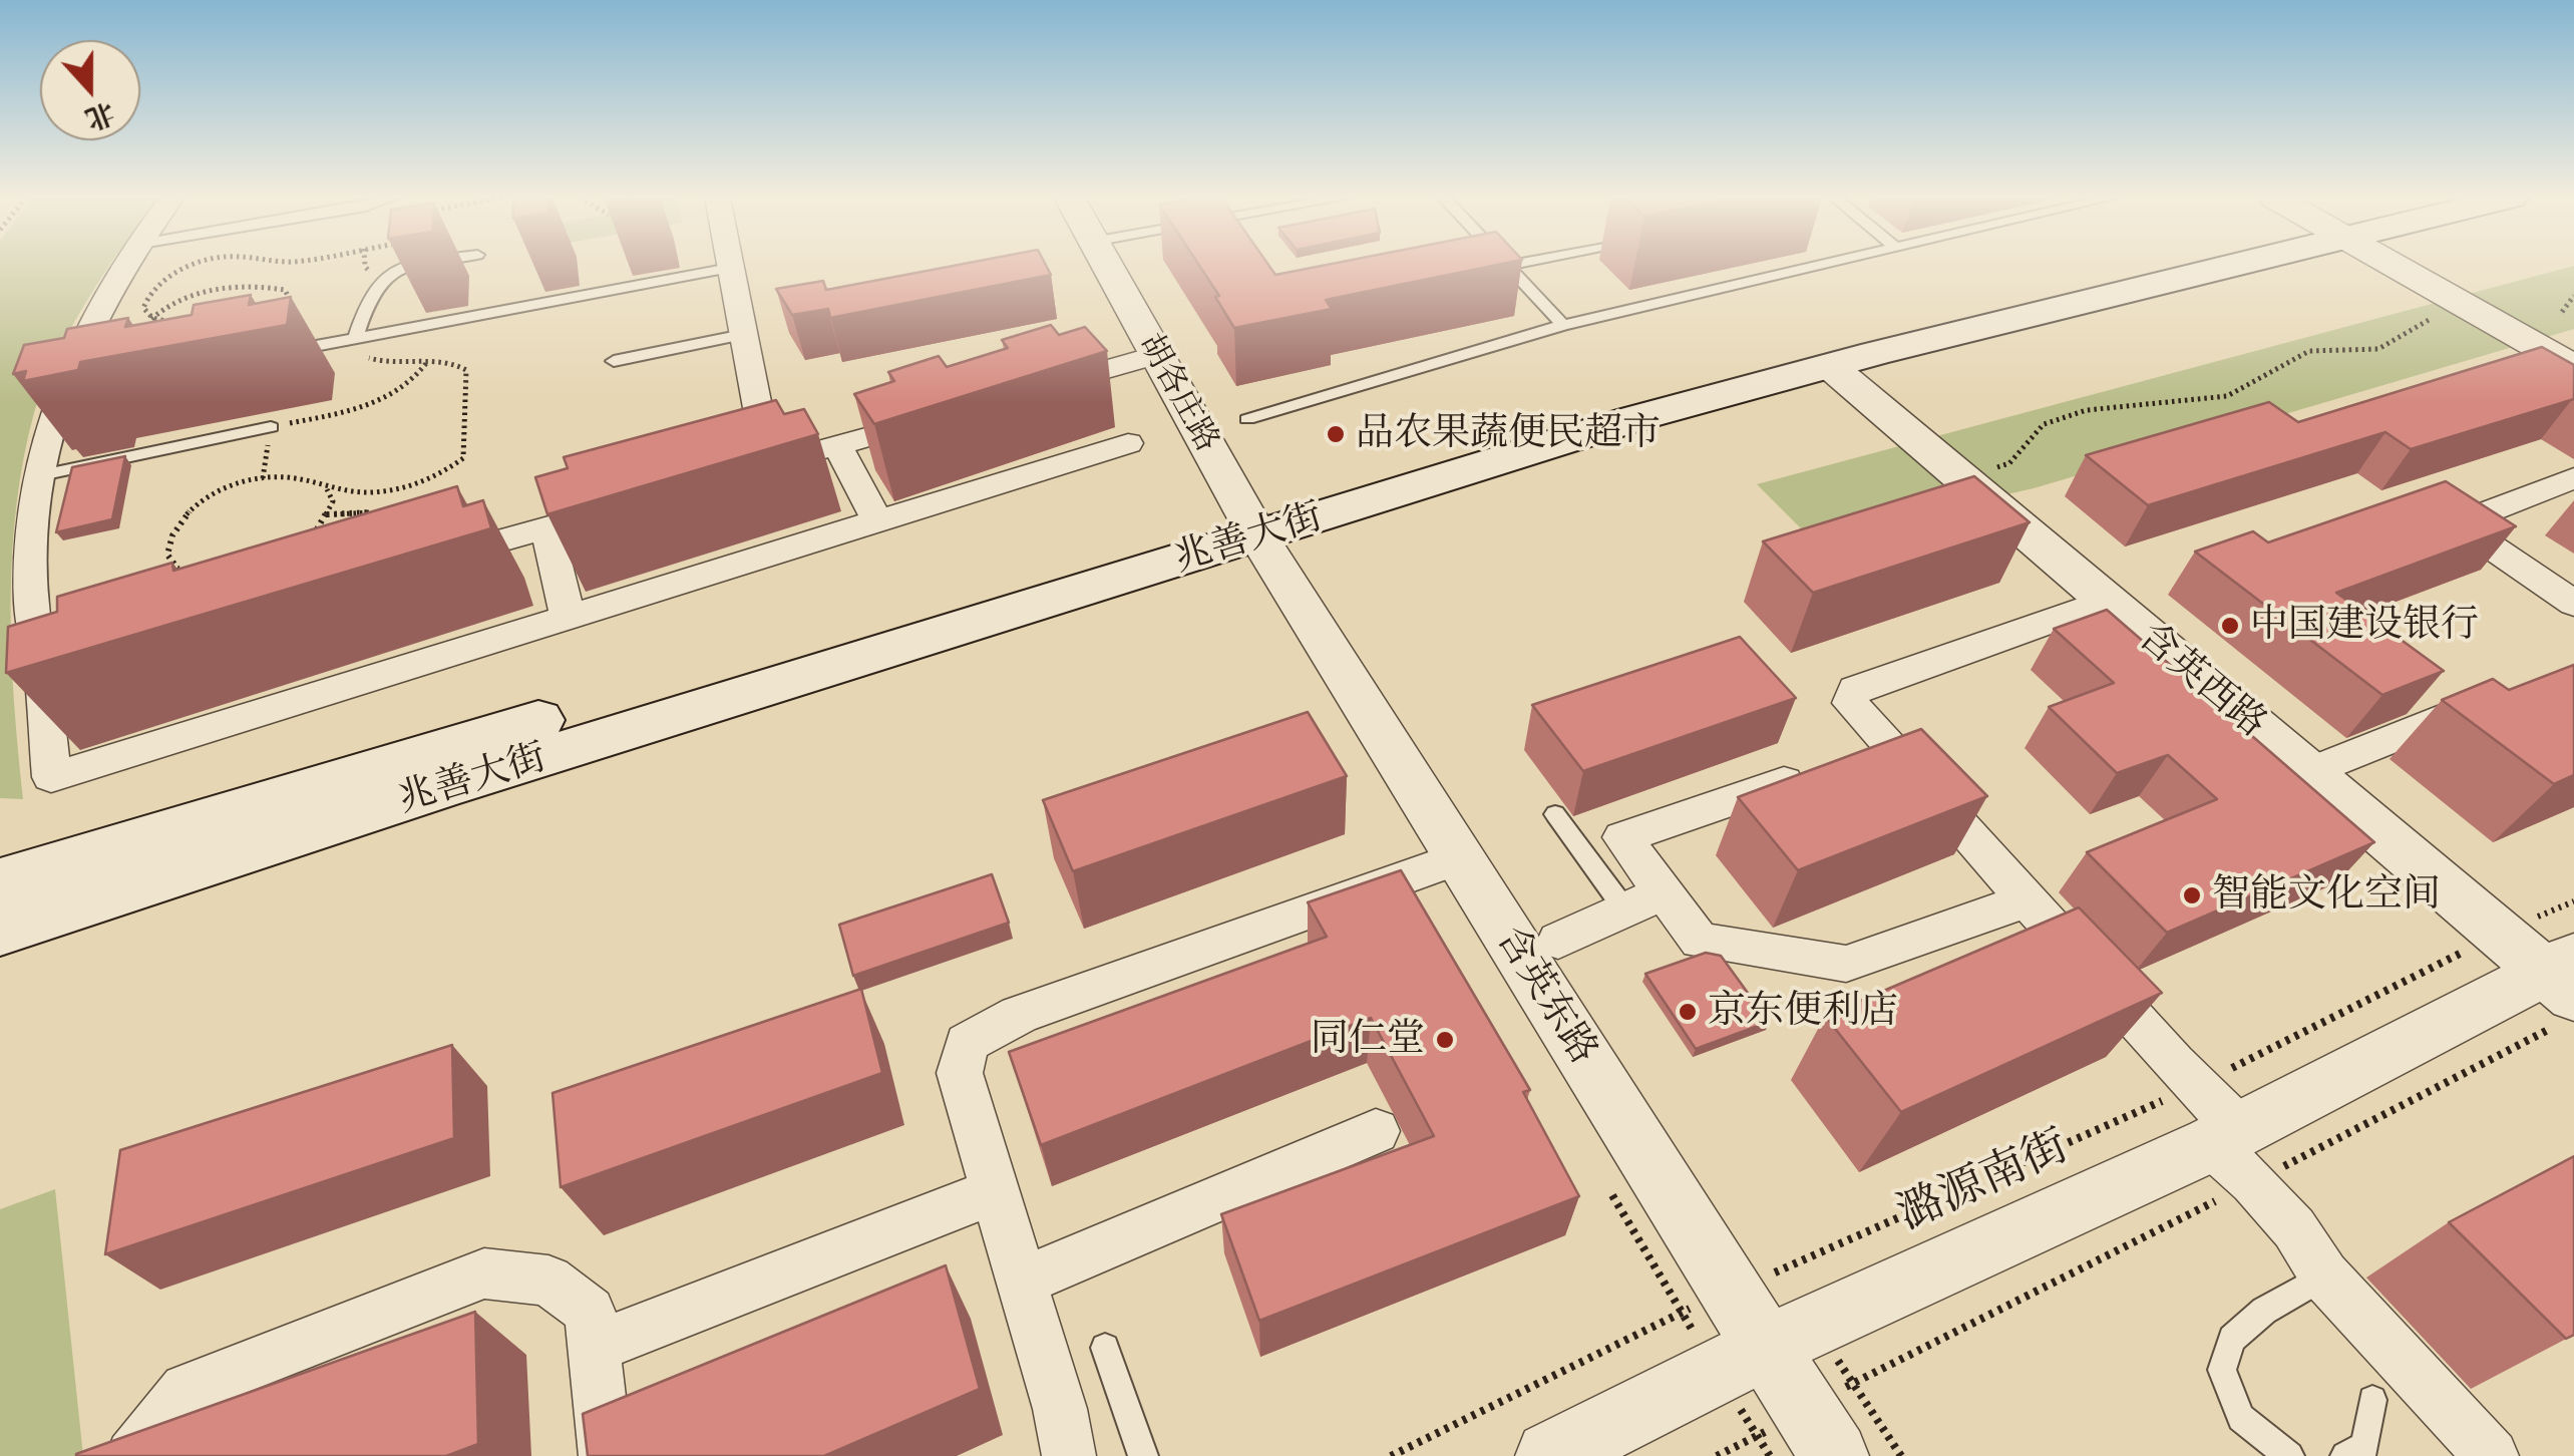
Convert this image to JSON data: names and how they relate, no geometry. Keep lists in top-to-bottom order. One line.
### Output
{"streets":{"main road":["兆善大街"],"street":["胡各庄路","含英西路","含英东路","潞源南街"]},"crossings":[["胡各庄路","兆善大街"],["胡各庄路","含英东路"],["兆善大街","含英西路"],["兆善大街","含英东路"],["含英西路","潞源南街"],["含英东路","潞源南街"]],"places":["品农果蔬便民超市","中国建设银行","智能文化空间","京东便利店","同仁堂"],"north":"bottom"}
